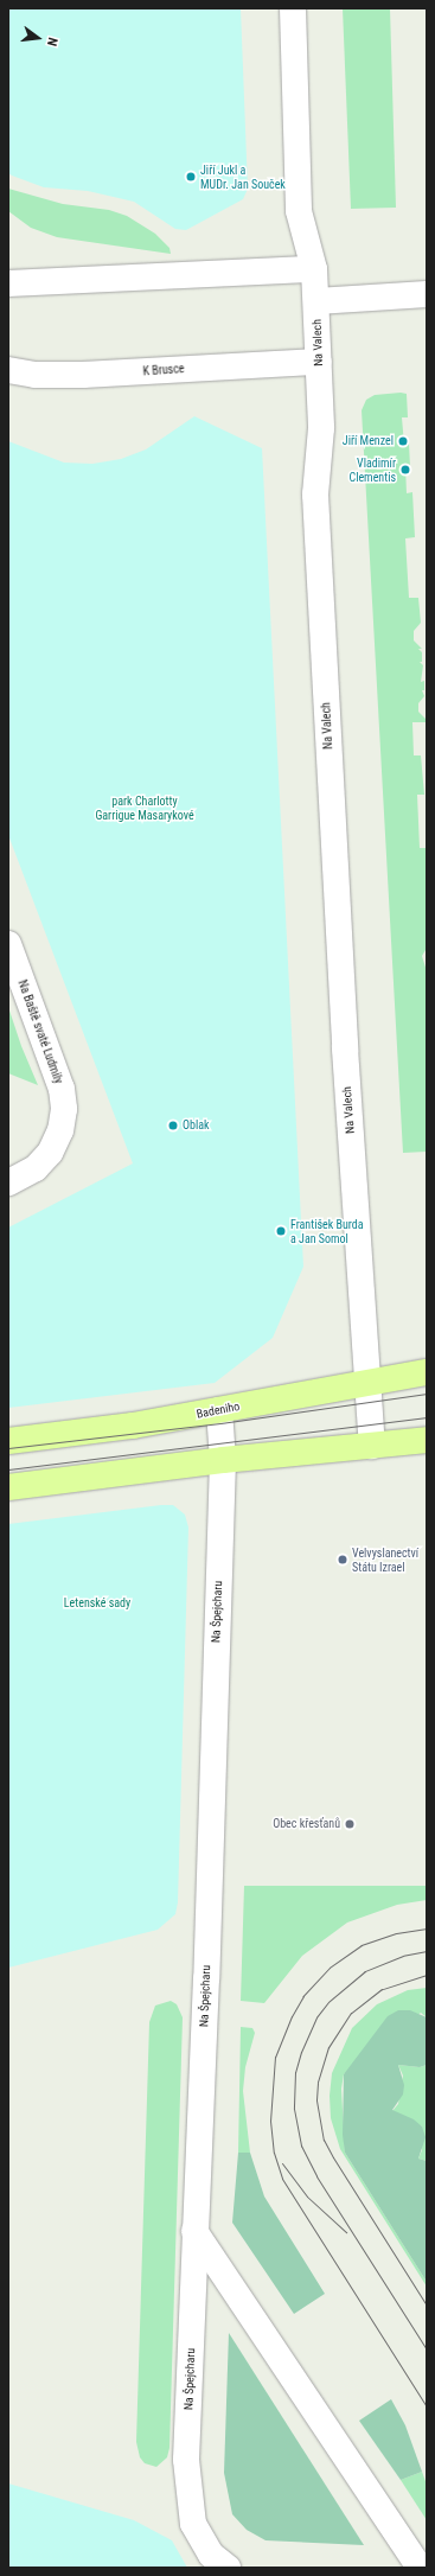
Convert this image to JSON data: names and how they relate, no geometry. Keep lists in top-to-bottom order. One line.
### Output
{"streets":{"main road":["Badeniho"],"street":["Na Valech","K Brusce","Na Baště svaté Ludmily","Na Špejcharu"]},"crossings":[["Na Valech","K Brusce"],["Na Valech","Badeniho"],["Badeniho","Na Špejcharu"]],"parks":["park Charlotty Garrigue Masarykové","Letenské sady"],"places":["Jiří Jukl a MUDr. Jan Souček","Jiří Menzel","Vladimír Clementis","Oblak","František Burda a Jan Somol","Velvyslanectví Státu Izrael","Obec křesťanů"],"north":"right"}
